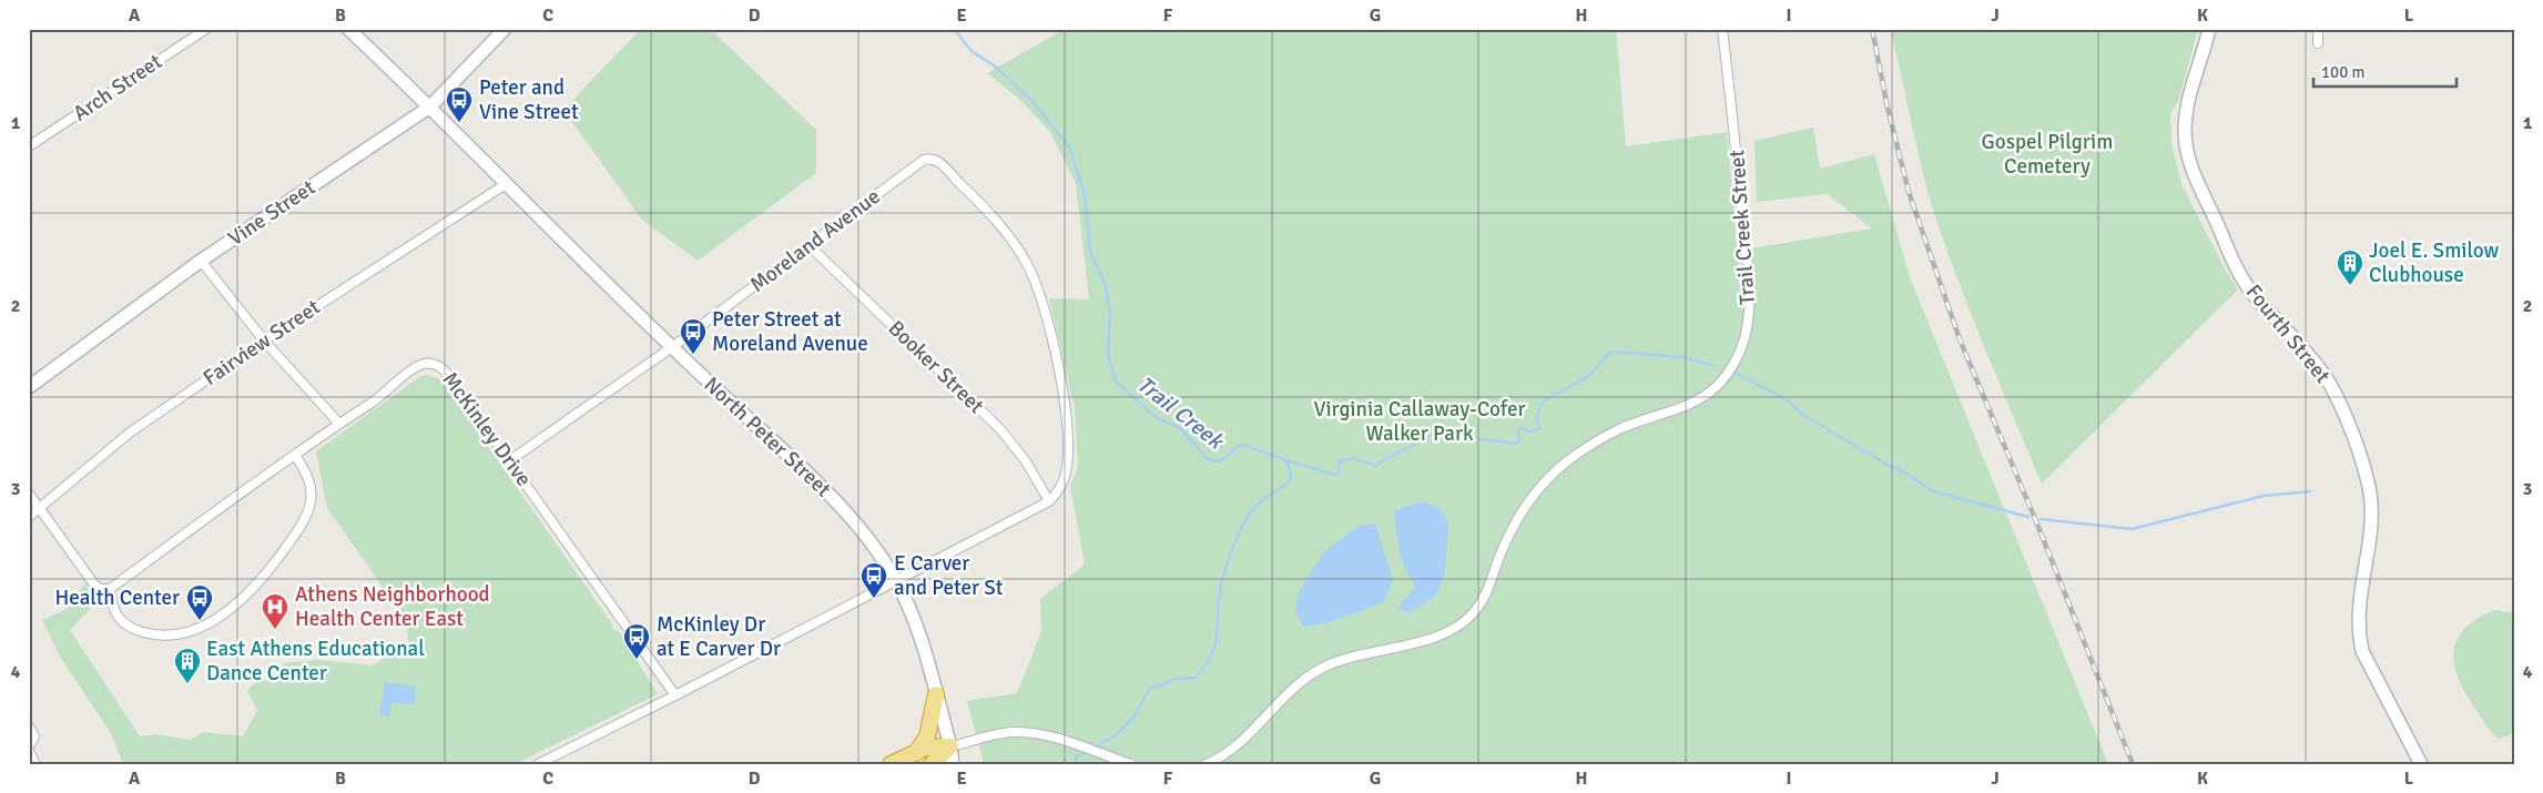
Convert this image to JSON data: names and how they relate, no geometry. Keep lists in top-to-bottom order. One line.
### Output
{"streets":{"street":["Arch Street","Vine Street","Trail Creek Street","Moreland Avenue","Fourth Street","Fairview Street","Booker Street","McKinley Drive","North Peter Street"]},"crossings":[["Vine Street","North Peter Street"],["Moreland Avenue","Booker Street"],["Moreland Avenue","McKinley Drive"],["Moreland Avenue","North Peter Street"],["Fairview Street","North Peter Street"]],"water":["Trail Creek"],"parks":["Gospel Pilgrim Cemetery","Virginia Callaway-Cofer Walker Park"],"places":{"bus stop":["Peter and Vine Street","Peter Street at Moreland Avenue","E Carver and Peter St","Health Center","McKinley Dr at E Carver Dr"],"building":["Joel E. Smilow Clubhouse","East Athens Educational Dance Center"],"hospital":["Athens Neighborhood Health Center East"]},"scale_bar":"100 m","grid":{"columns":["A","B","C","D","E","F","G","H","I","J","K","L"],"rows":["1","2","3","4"]}}
